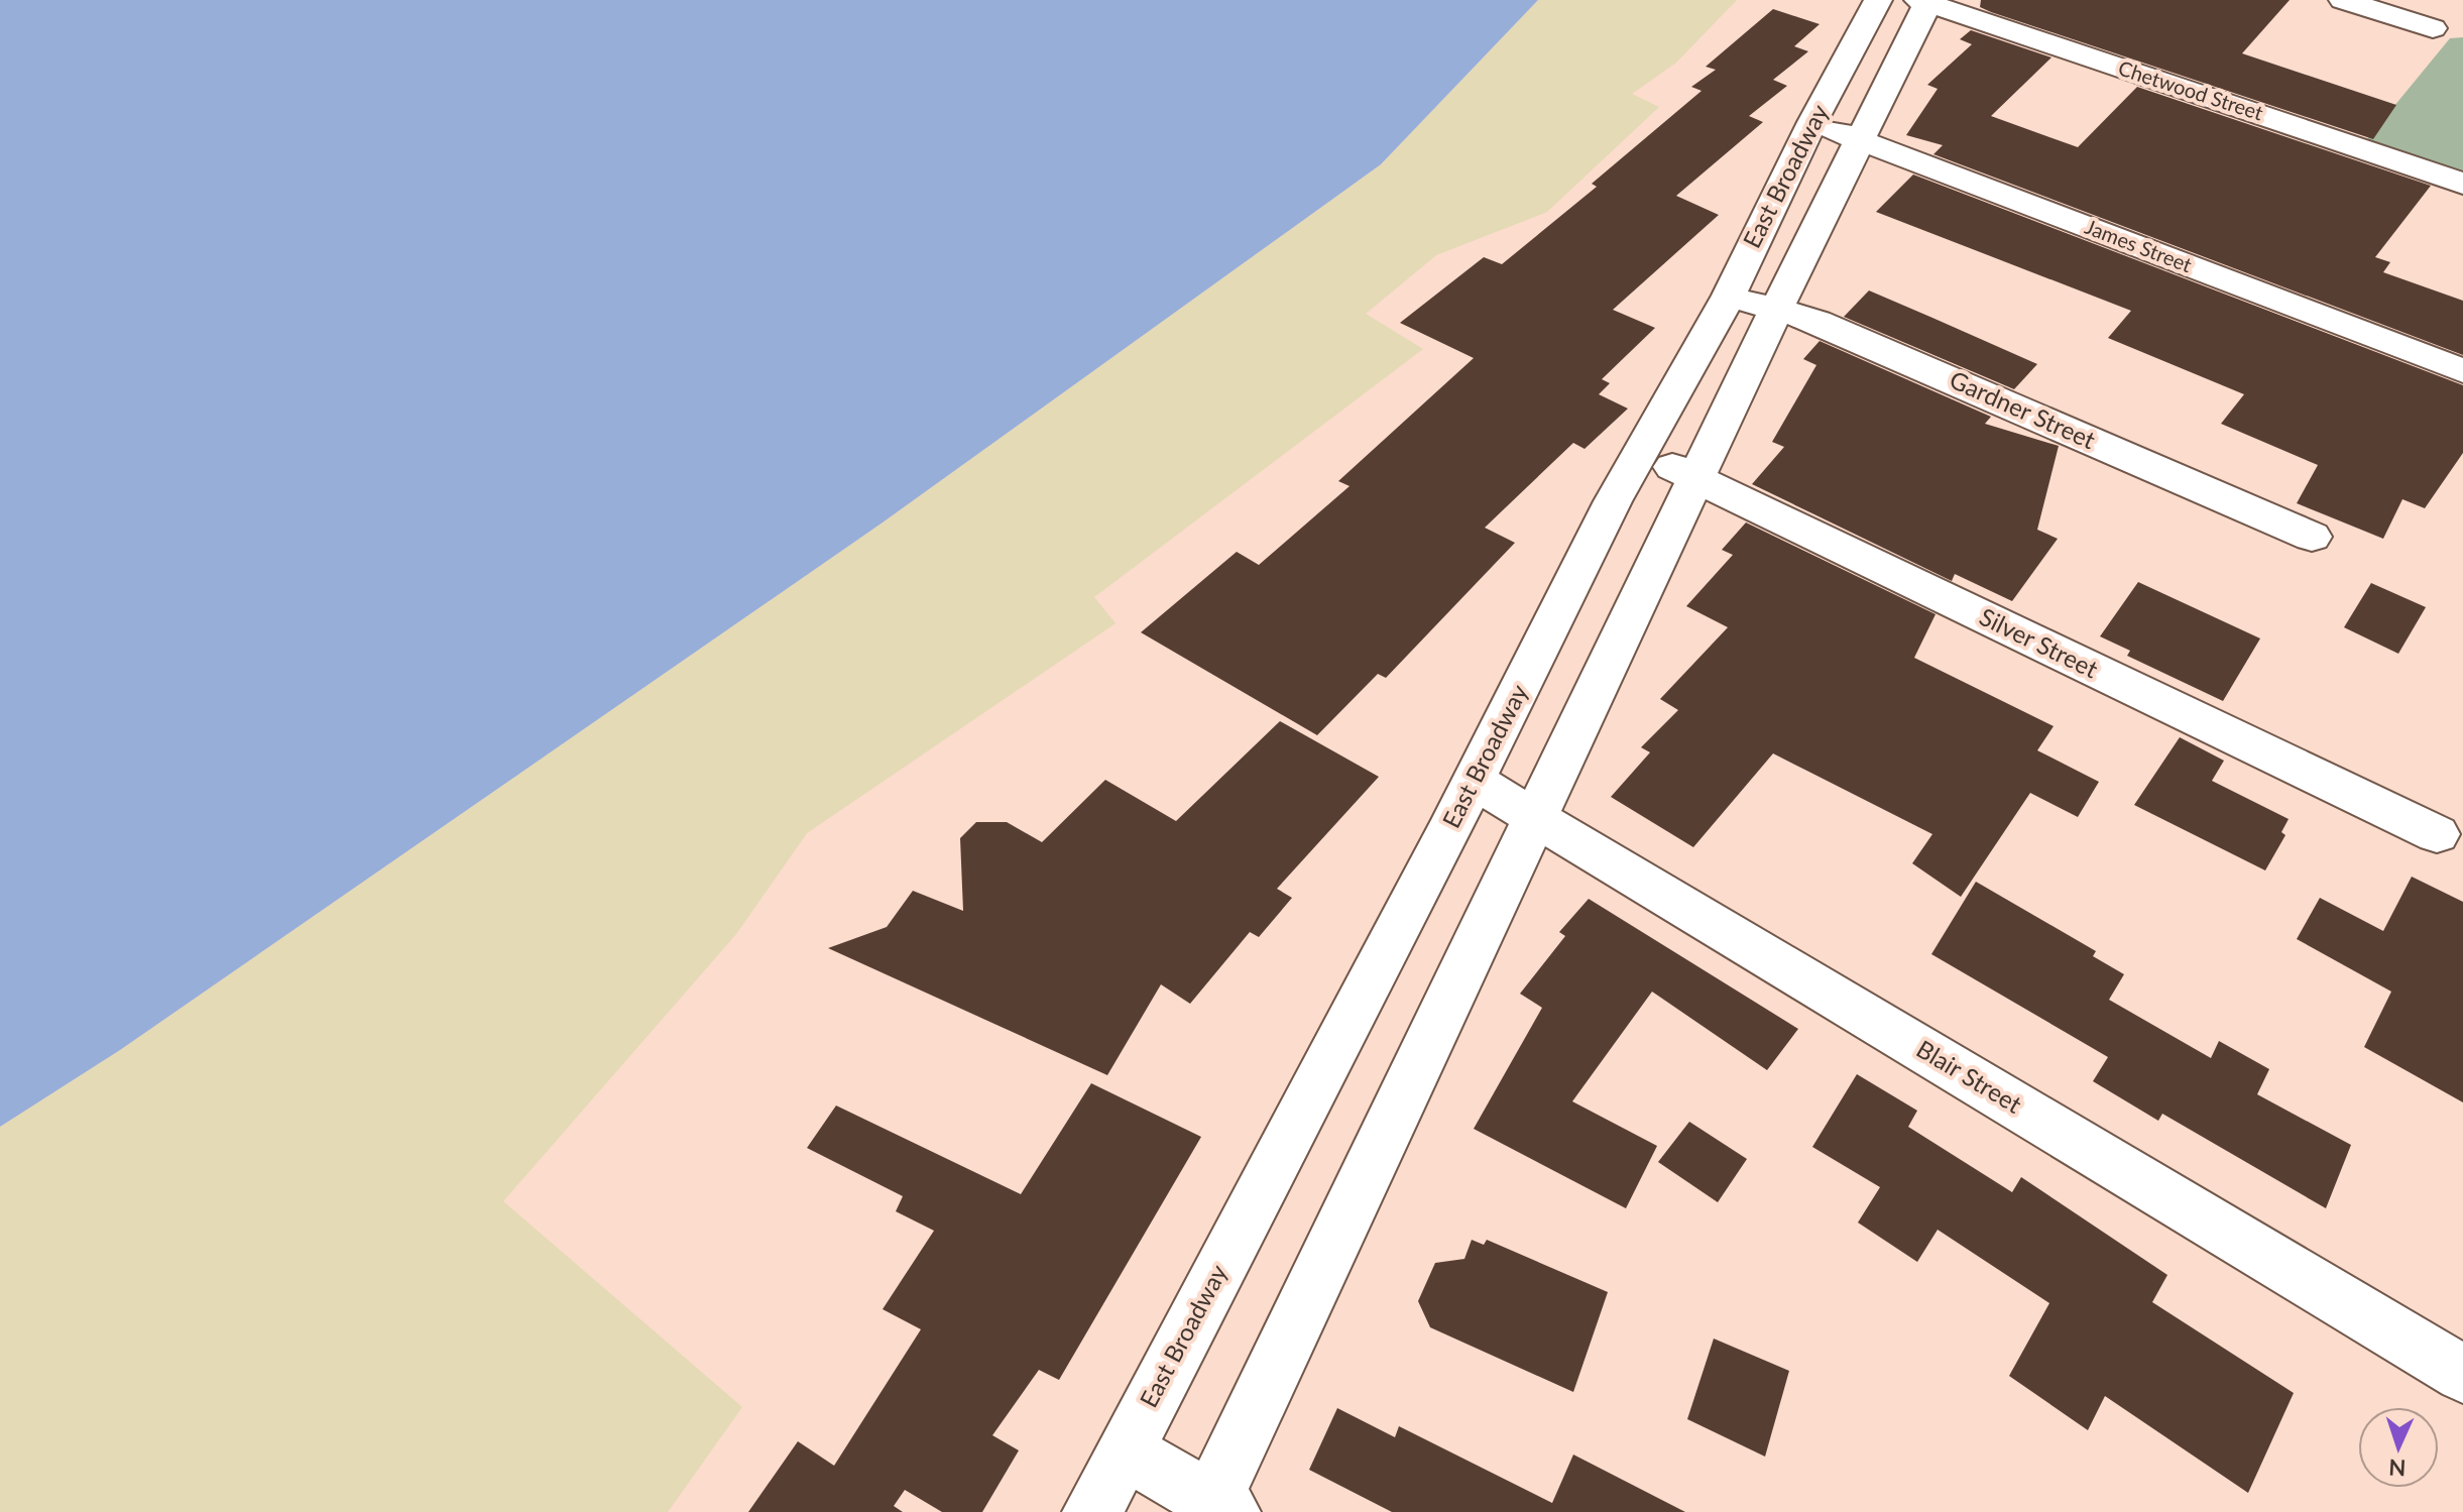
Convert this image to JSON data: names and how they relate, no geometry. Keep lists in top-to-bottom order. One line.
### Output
{"streets":{"street":["Chetwood Street","East Broadway","James Street","Gardner Street","Silver Street","Blair Street"]},"crossings":[["Chetwood Street","East Broadway"],["East Broadway","James Street"],["East Broadway","Gardner Street"],["East Broadway","Silver Street"],["East Broadway","Blair Street"]],"north":"bottom"}
